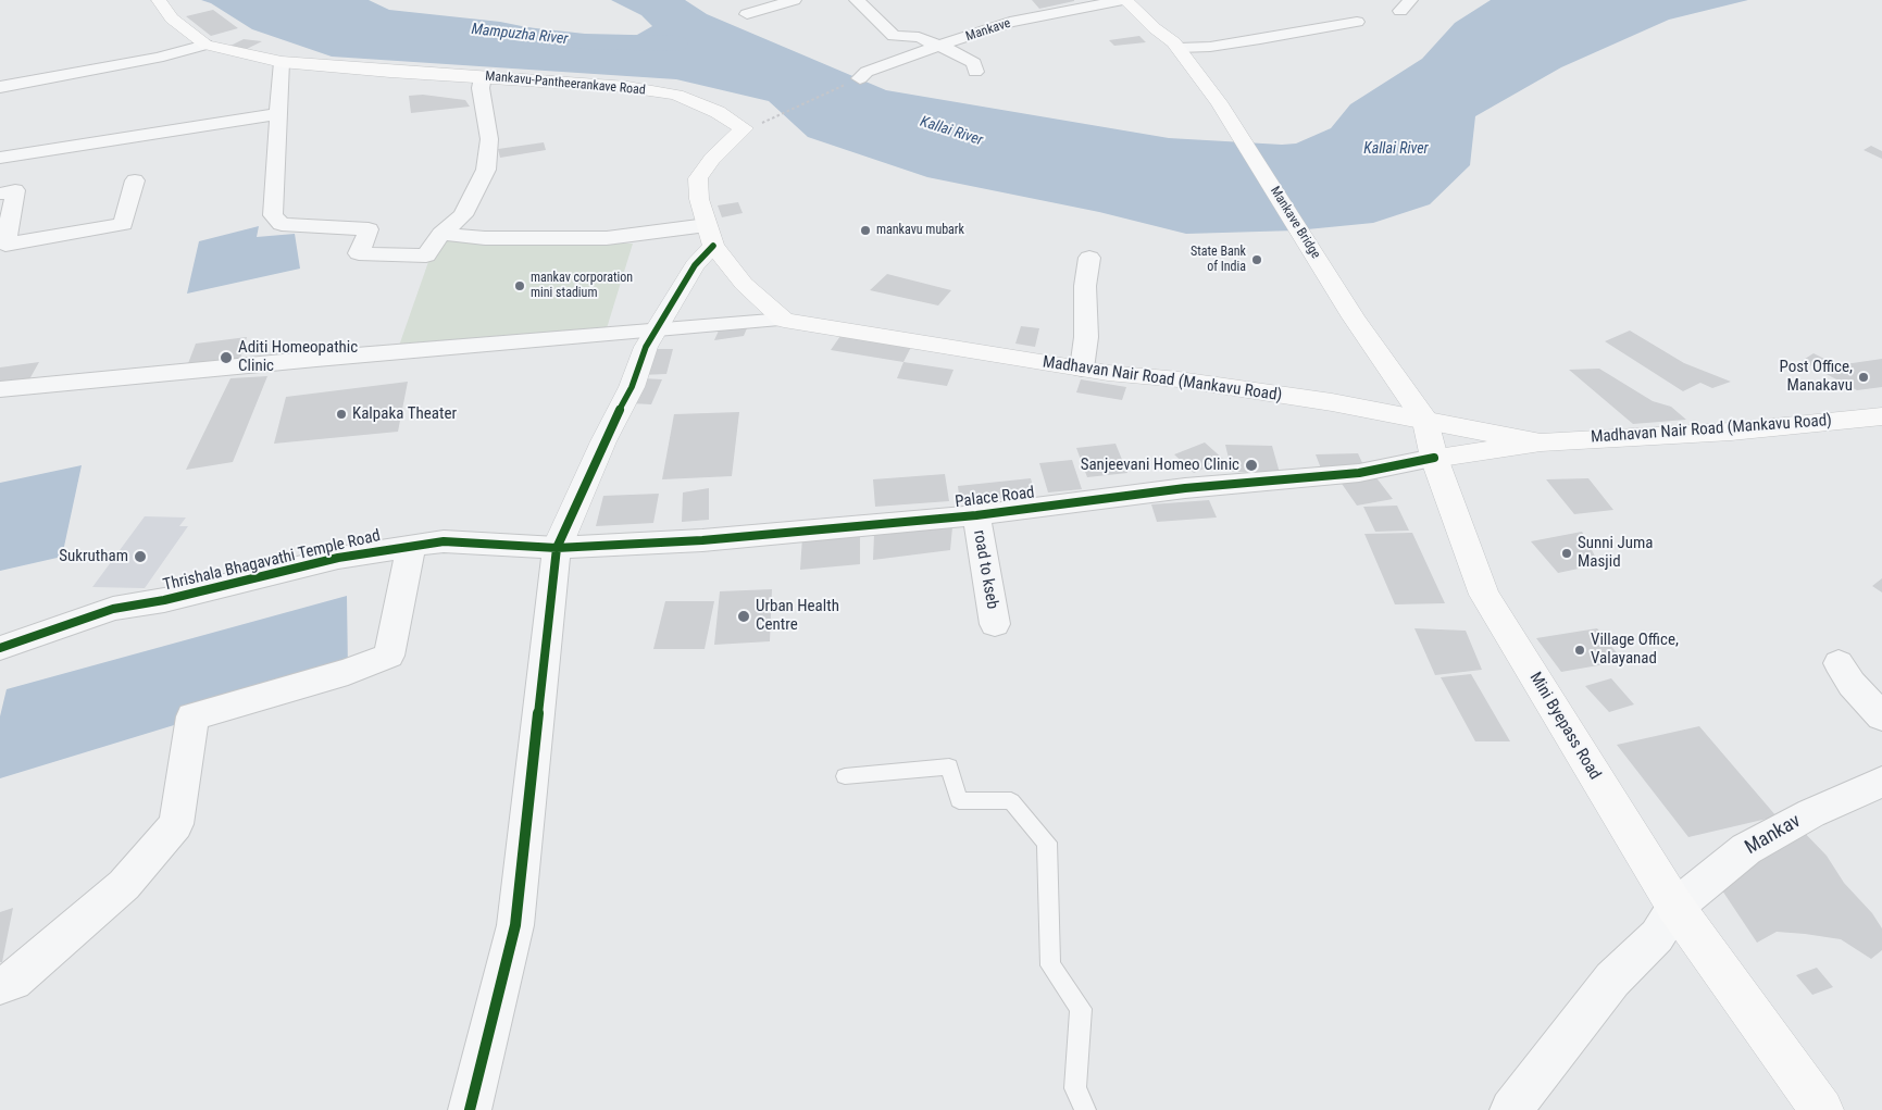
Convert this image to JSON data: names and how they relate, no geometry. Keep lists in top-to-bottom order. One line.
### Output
{"streets":{"main road":["Mankavu-Pantheerankave Road","Mankave Bridge","Madhavan Nair Road (Mankavu Road)","Mini Byepass Road"],"street":["Mankave","Palace Road","Thrishala Bhagavathi Temple Road","road to kseb","Mankav"]},"crossings":[["Mankave Bridge","Mini Byepass Road"],["Madhavan Nair Road (Mankavu Road)","Palace Road"],["Madhavan Nair Road (Mankavu Road)","Mini Byepass Road"],["Palace Road","Thrishala Bhagavathi Temple Road"],["Palace Road","road to kseb"],["Palace Road","Mini Byepass Road"],["Mini Byepass Road","Mankav"]],"water":["Mampuzha River","Kallai River"],"places":["mankavu mubark","State Bank of India","mankav corporation mini stadium","Aditi Homeopathic Clinic","Post Office, Manakavu","Kalpaka Theater","Sanjeevani Homeo Clinic","Sunni Juma Masjid","Sukrutham","Urban Health Centre","Village Office, Valayanad"]}
